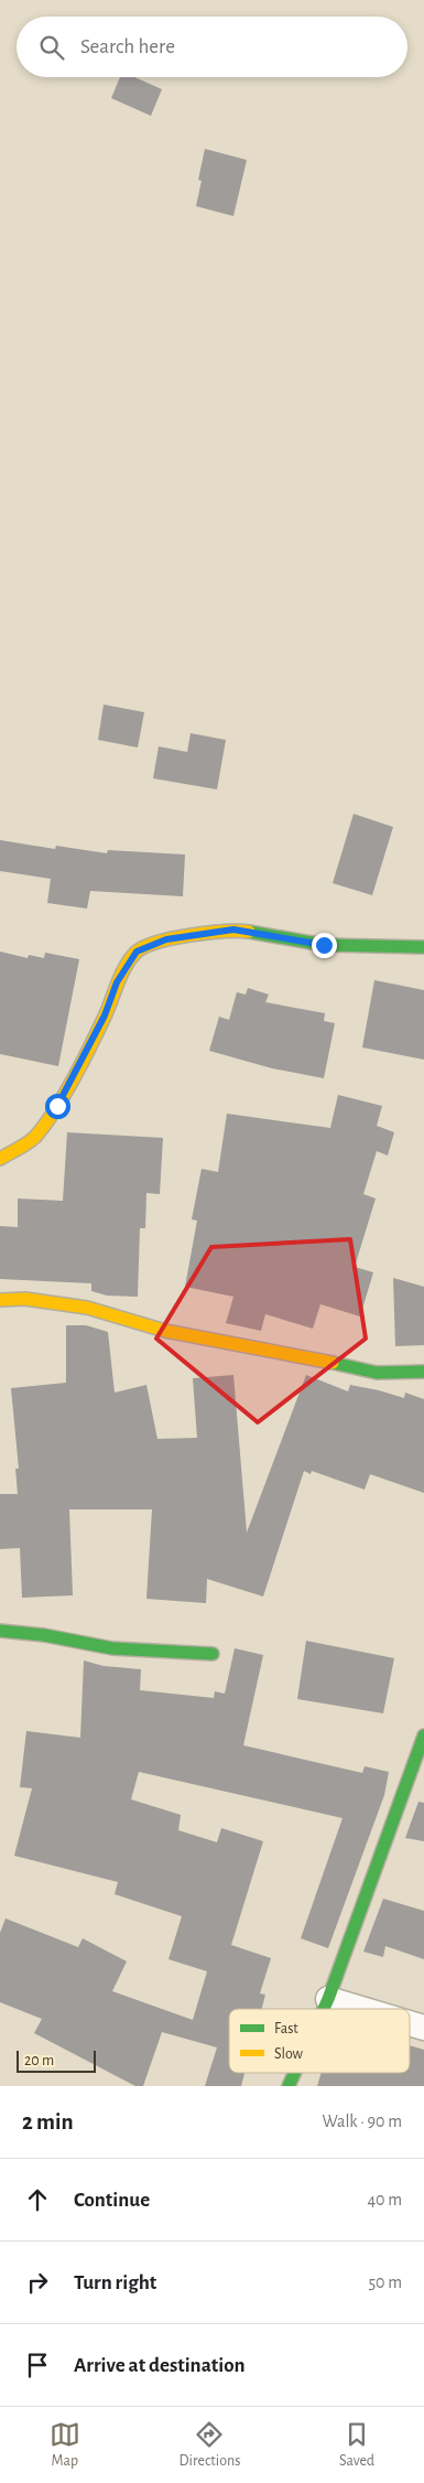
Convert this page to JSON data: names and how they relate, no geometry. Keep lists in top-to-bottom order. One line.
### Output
{"legend":["Fast","Slow"],"scale_bar":"20 m","page":{"search":"Search here","scale":"20 m","heading":["2 min","Walk · 90 m"],"list":[["Continue","40 m"],["Turn right","50 m"],"Arrive at destination"],"nav":["Map","Directions","Saved"]}}
